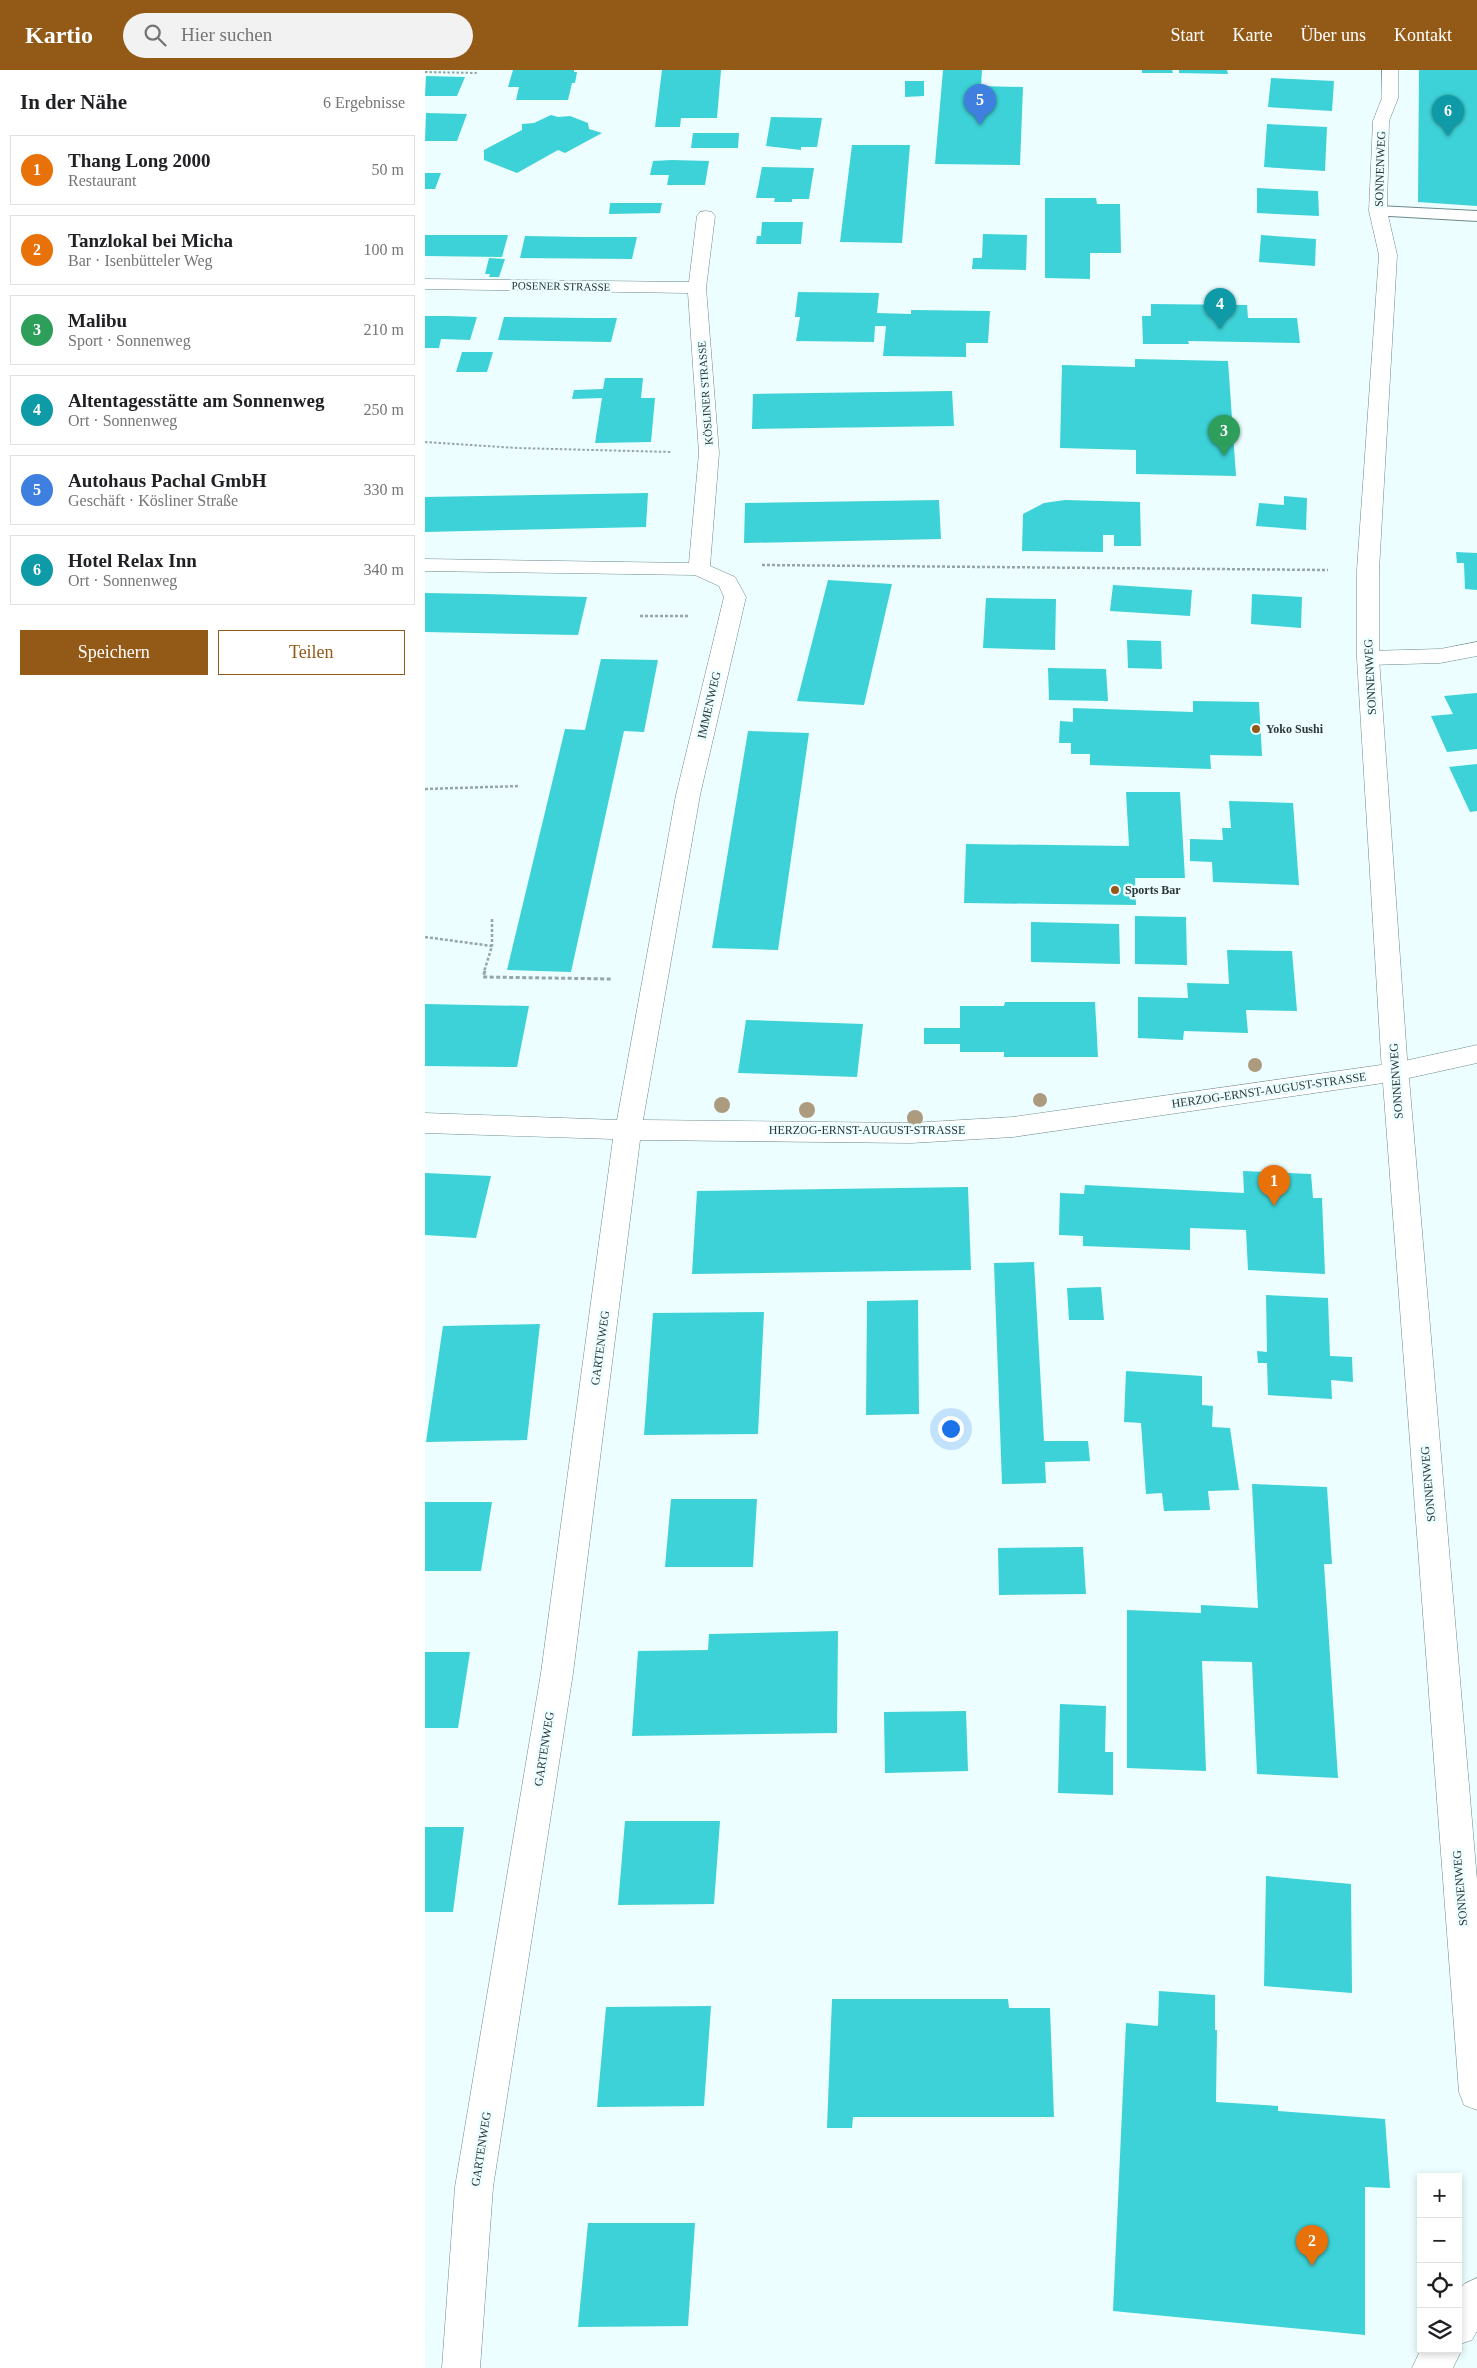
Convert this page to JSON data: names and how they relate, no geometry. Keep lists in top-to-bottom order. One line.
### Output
{"streets":{"street":["SONNENWEG","POSENER STRASSE","KÖSLINER STRASSE","IMMENWEG","HERZOG-ERNST-AUGUST-STRASSE","GARTENWEG"]},"crossings":[["SONNENWEG","HERZOG-ERNST-AUGUST-STRASSE"],["POSENER STRASSE","KÖSLINER STRASSE"],["KÖSLINER STRASSE","IMMENWEG"],["IMMENWEG","HERZOG-ERNST-AUGUST-STRASSE"],["IMMENWEG","GARTENWEG"],["HERZOG-ERNST-AUGUST-STRASSE","GARTENWEG"]],"places":["Yoko Sushi","Sports Bar"],"page":{"header":"Kartio","search":"Hier suchen","nav":["Start","Karte","Über uns","Kontakt"],"heading":["In der Nähe","6 Ergebnisse"],"pins":["5","6","4","3","1","2"],"list":[{"mark":"1","name":"Thang Long 2000","note":"Restaurant","value":"50 m"},{"mark":"2","name":"Tanzlokal bei Micha","note":"Bar · Isenbütteler Weg","value":"100 m"},{"mark":"3","name":"Malibu","note":"Sport · Sonnenweg","value":"210 m"},{"mark":"4","name":"Altentagesstätte am Sonnenweg","note":"Ort · Sonnenweg","value":"250 m"},{"mark":"5","name":"Autohaus Pachal GmbH","note":"Geschäft · Kösliner Straße","value":"330 m"},{"mark":"6","name":"Hotel Relax Inn","note":"Ort · Sonnenweg","value":"340 m"}],"buttons":["Speichern","Teilen"],"map_buttons":["+","−"]}}
